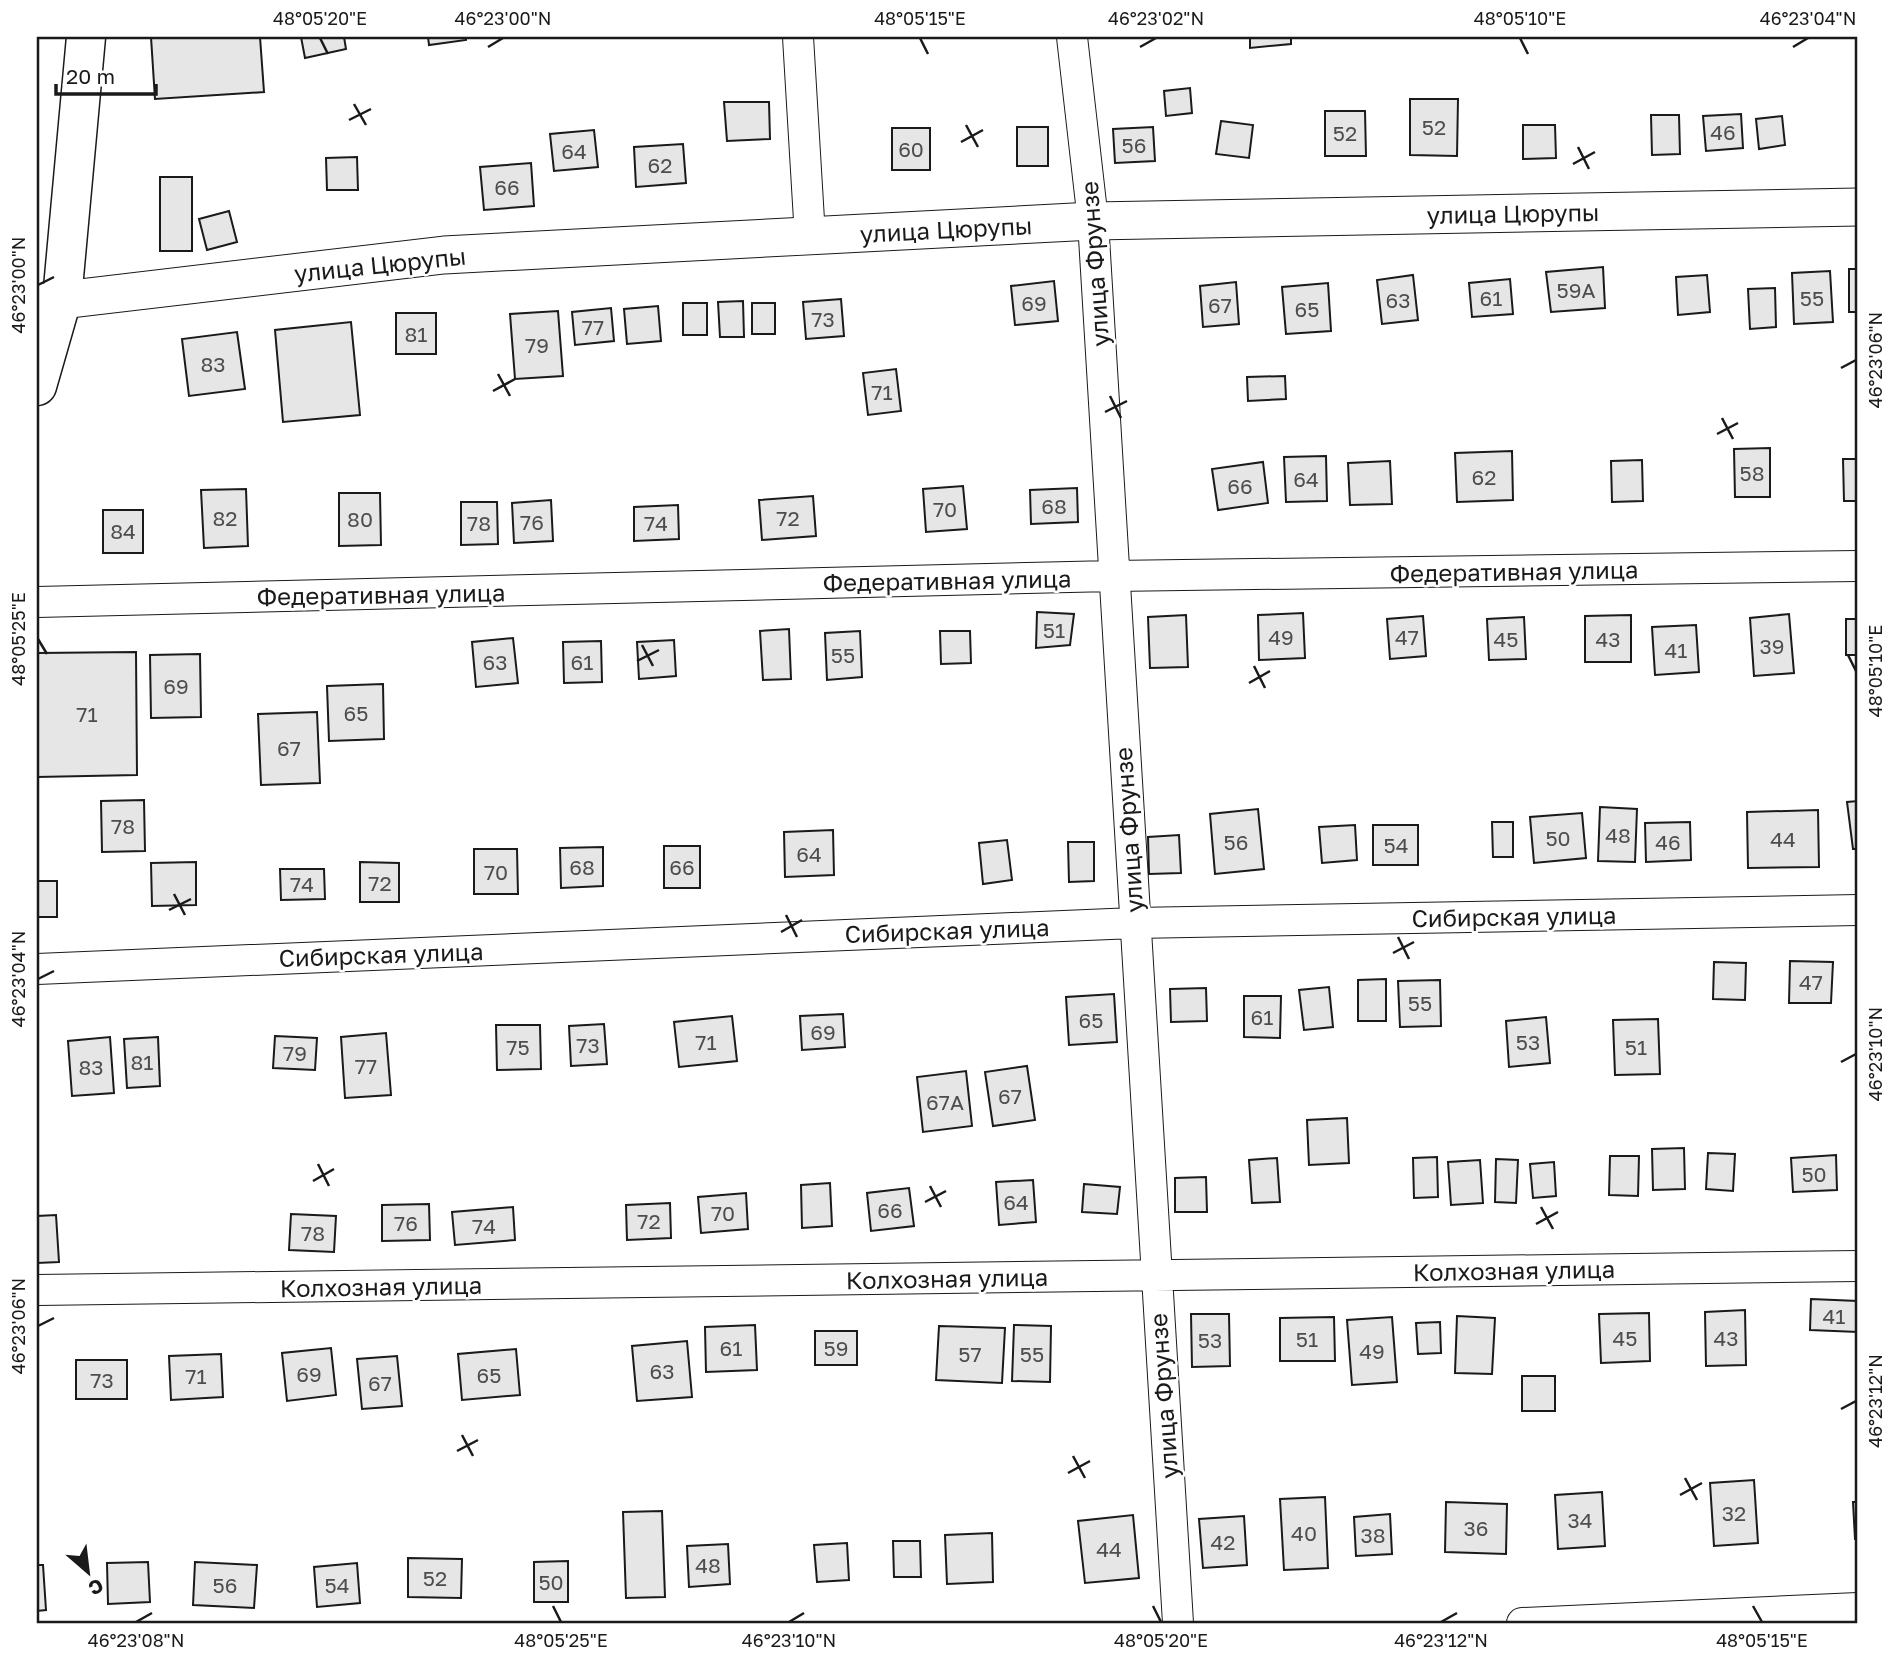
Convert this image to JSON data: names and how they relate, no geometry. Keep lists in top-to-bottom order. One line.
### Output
{"streets":{"street":["улица Цюрупы","улица Фрунзе","Федеративная улица","Сибирская улица","Колхозная улица"]},"crossings":[["улица Цюрупы","улица Фрунзе"],["улица Фрунзе","Федеративная улица"],["улица Фрунзе","Сибирская улица"],["улица Фрунзе","Колхозная улица"]],"house_numbers":["52","46","52","56","60","64","62","66","59А","61","55","63","69","67","65","73","77","81","79","83","71","58","62","64","66","68","70","82","72","80","76","78","74","84","51","49","47","45","43","39","41","55","63","61","69","65","71","67","78","48","50","44","56","46","54","64","68","66","70","72","74","47","55","61","65","69","71","53","73","75","51","79","81","77","83","67","67А","50","64","66","70","72","76","74","78","41","45","43","51","53","61","59","49","57","55","63","69","65","71","73","67","32","34","36","40","38","42","44","48","52","50","56","54"],"scale_bar":"20 m","north":"bottom right","coordinates":["48°05'20\"E","46°23'00\"N","48°05'15\"E","46°23'02\"N","48°05'10\"E","46°23'04\"N","46°23'06\"N","48°05'25\"E","46°23'10\"N","46°23'12\"N","46°23'08\"N"]}
